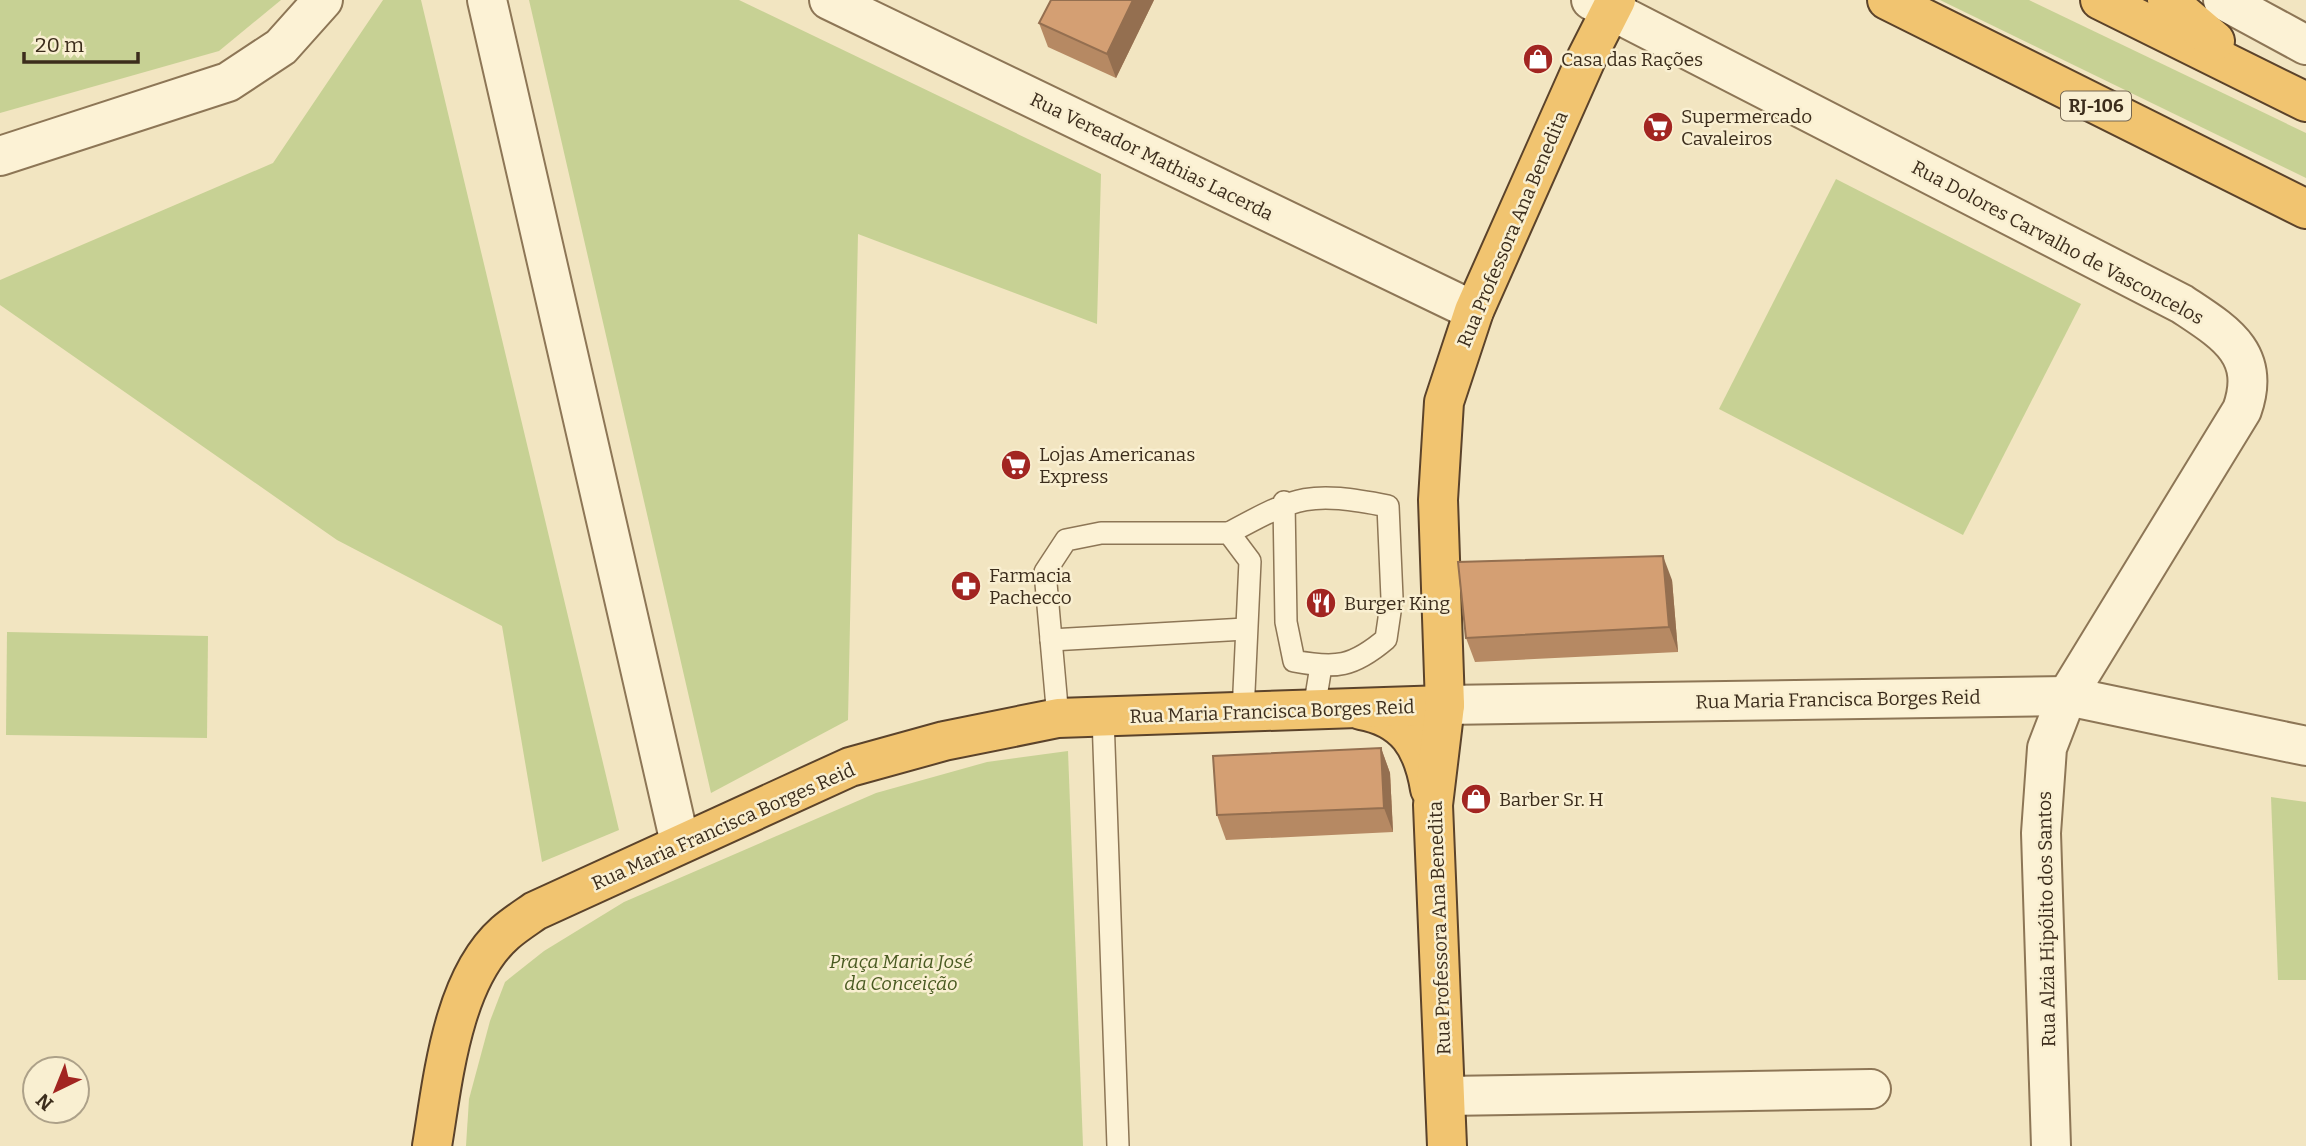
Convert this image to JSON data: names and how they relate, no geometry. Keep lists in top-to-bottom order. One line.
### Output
{"streets":{"highway":["RJ-106","Rua Professora Ana Benedita","Rua Maria Francisca Borges Reid"],"street":["Rua Vereador Mathias Lacerda","Rua Dolores Carvalho de Vasconcelos","Rua Alzia Hipólito dos Santos"]},"crossings":[["Rua Vereador Mathias Lacerda","Rua Professora Ana Benedita"],["Rua Professora Ana Benedita","Rua Dolores Carvalho de Vasconcelos"],["Rua Professora Ana Benedita","Rua Maria Francisca Borges Reid"],["Rua Dolores Carvalho de Vasconcelos","Rua Maria Francisca Borges Reid"],["Rua Dolores Carvalho de Vasconcelos","Rua Alzia Hipólito dos Santos"],["Rua Maria Francisca Borges Reid","Rua Alzia Hipólito dos Santos"]],"parks":["Praça Maria José da Conceição"],"places":{"shop":["Casa das Rações","Barber Sr. H"],"supermarket":["Supermercado Cavaleiros","Lojas Americanas Express"],"pharmacy":["Farmacia Pachecco"],"restaurant":["Burger King"]},"scale_bar":"20 m","north":"bottom left"}
